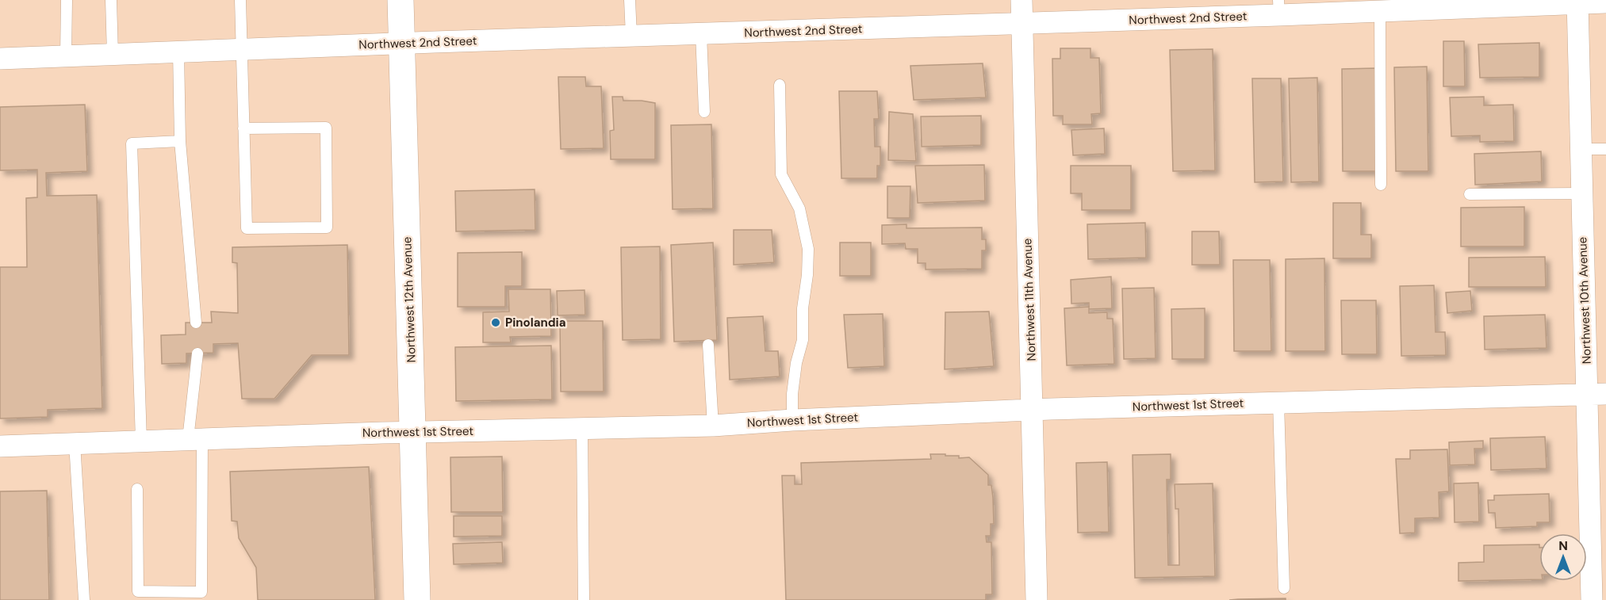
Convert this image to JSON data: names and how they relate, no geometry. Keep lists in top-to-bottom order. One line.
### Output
{"streets":{"main road":["Northwest 12th Avenue"],"street":["Northwest 2nd Street","Northwest 11th Avenue","Northwest 10th Avenue","Northwest 1st Street"]},"crossings":[["Northwest 2nd Street","Northwest 12th Avenue"],["Northwest 2nd Street","Northwest 11th Avenue"],["Northwest 2nd Street","Northwest 10th Avenue"],["Northwest 12th Avenue","Northwest 1st Street"],["Northwest 11th Avenue","Northwest 1st Street"],["Northwest 10th Avenue","Northwest 1st Street"]],"places":["Pinolandia"],"north":"top"}
